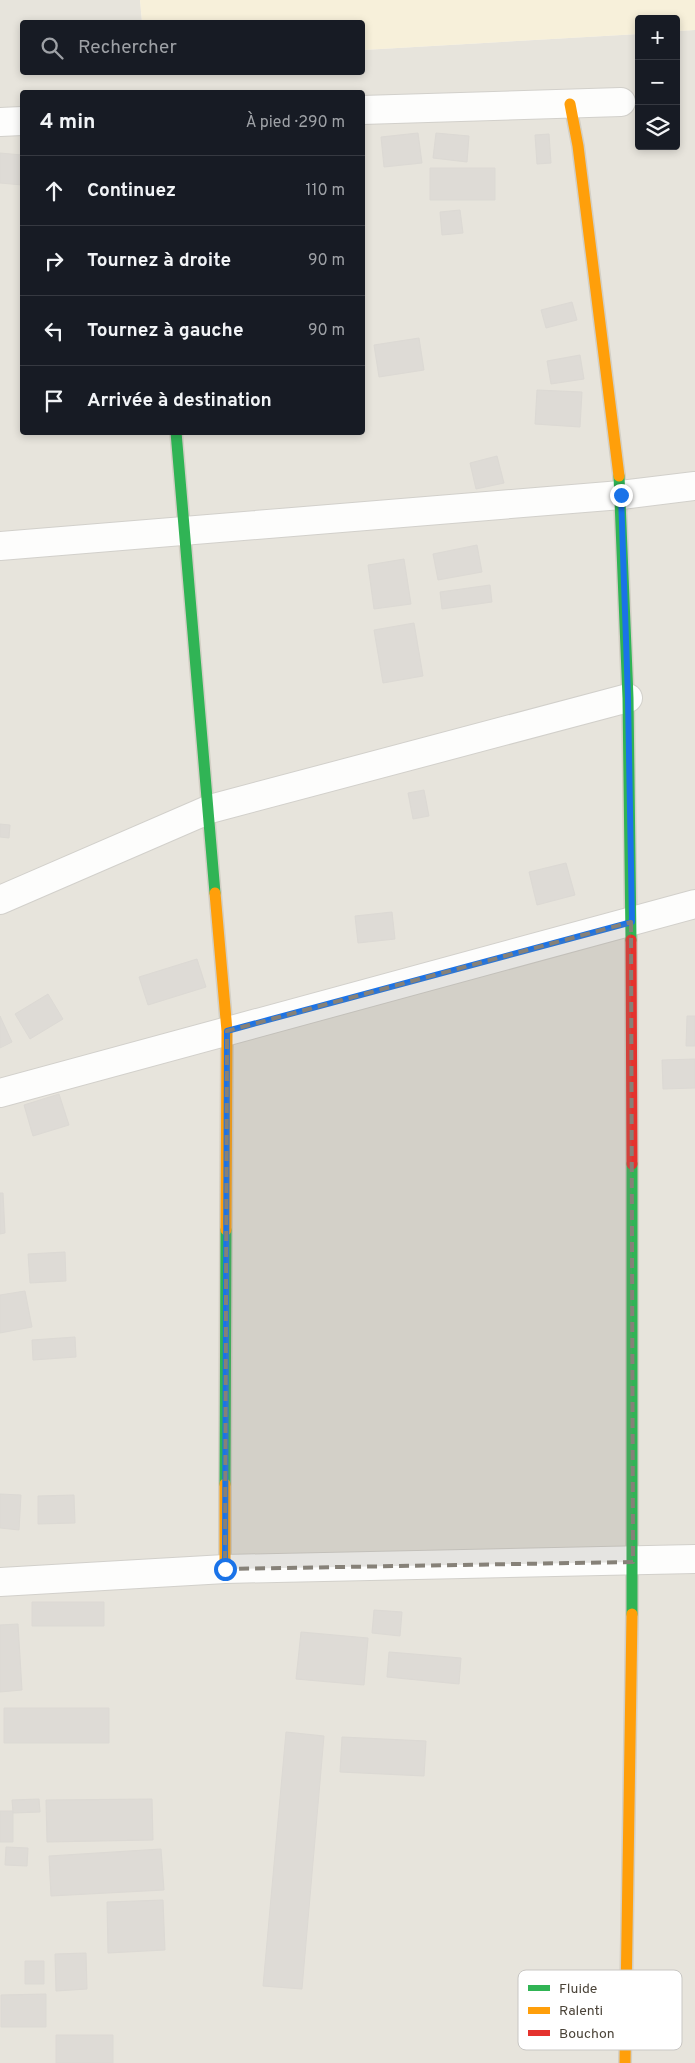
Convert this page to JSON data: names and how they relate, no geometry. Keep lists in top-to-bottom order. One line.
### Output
{"legend":["Fluide","Ralenti","Bouchon"],"page":{"map_buttons":["+","−"],"search":"Rechercher","heading":["4 min","À pied · 290 m"],"list":[["Continuez","110 m"],["Tournez à droite","90 m"],["Tournez à gauche","90 m"],"Arrivée à destination"]}}
